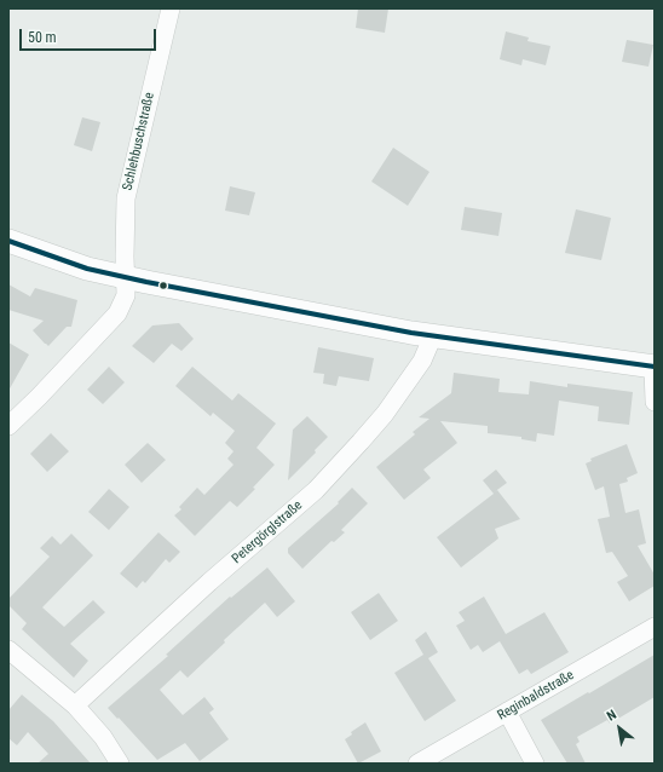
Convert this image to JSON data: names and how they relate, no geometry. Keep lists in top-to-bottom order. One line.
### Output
{"streets":{"street":["Schlehbuschstraße","Petergörglstraße","Reginbaldstraße"]},"scale_bar":"50 m","north":"top left"}
